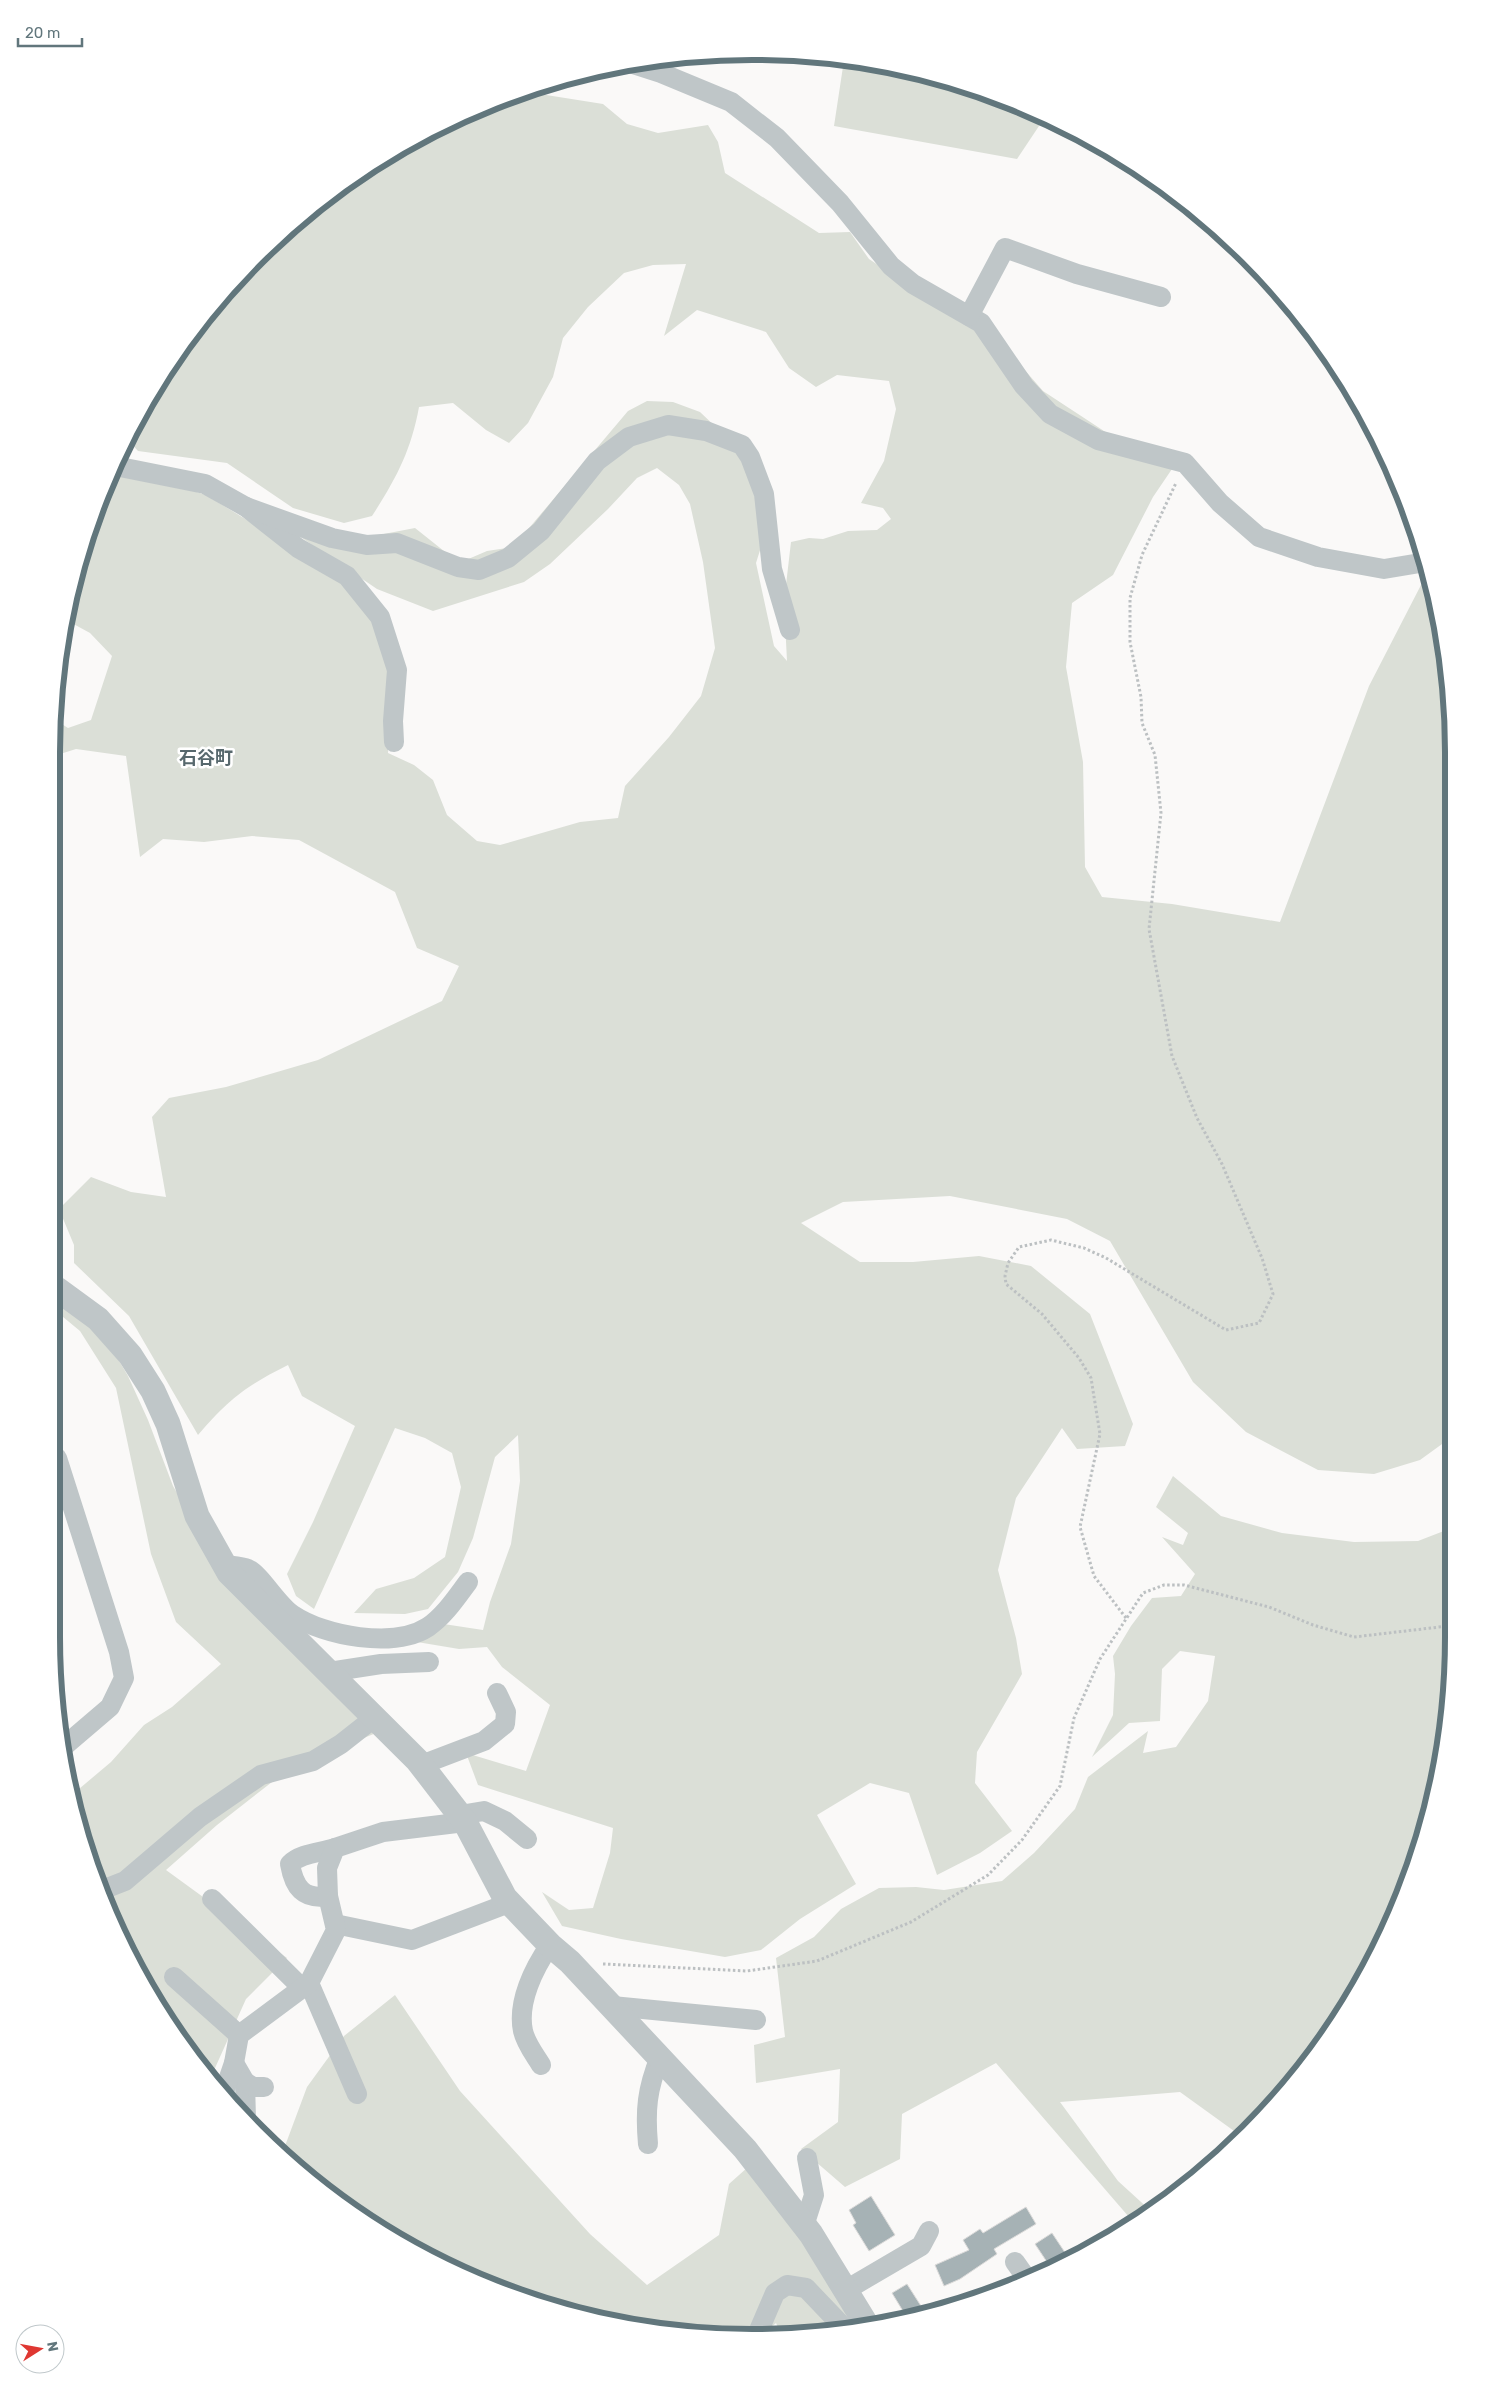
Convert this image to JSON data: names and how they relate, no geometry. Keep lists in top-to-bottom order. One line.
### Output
{"districts":["石谷町"],"scale_bar":"20 m","north":"right"}
